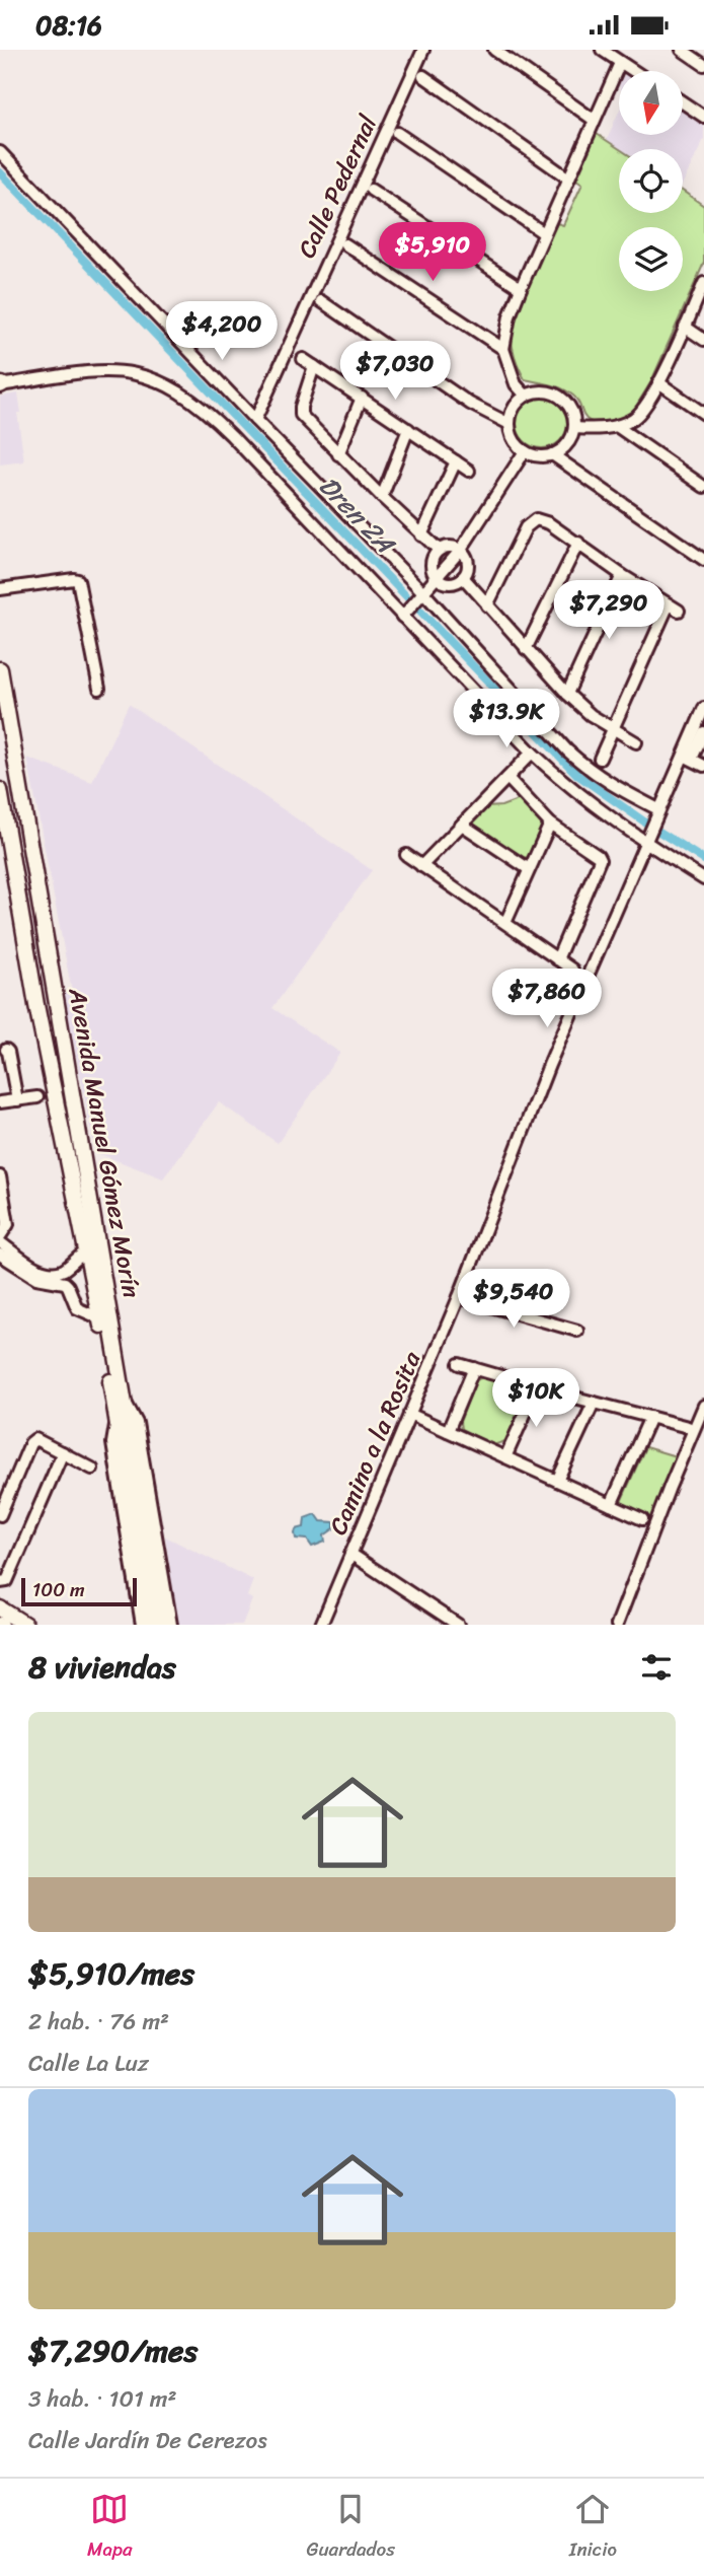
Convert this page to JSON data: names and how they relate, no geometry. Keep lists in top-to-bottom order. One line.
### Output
{"streets":{"main road":["Avenida Manuel Gómez Morín"],"street":["Calle Pedernal","Camino a la Rosita"]},"water":["Dren 2A"],"scale_bar":"100 m","north":"bottom","page":{"status":"08:16","price":["$5,910","$4,200","$7,030","$7,290","$13.9K","$7,860","$9,540","$10K"],"scale":"100 m","heading":"8 viviendas","list":[{"name":"$5,910/mes","note":"2 hab. · 76 m² · Calle La Luz"},{"name":"$7,290/mes","note":"3 hab. · 101 m² · Calle Jardín De Cerezos"}],"tabs":["Mapa","Guardados","Inicio"]}}
